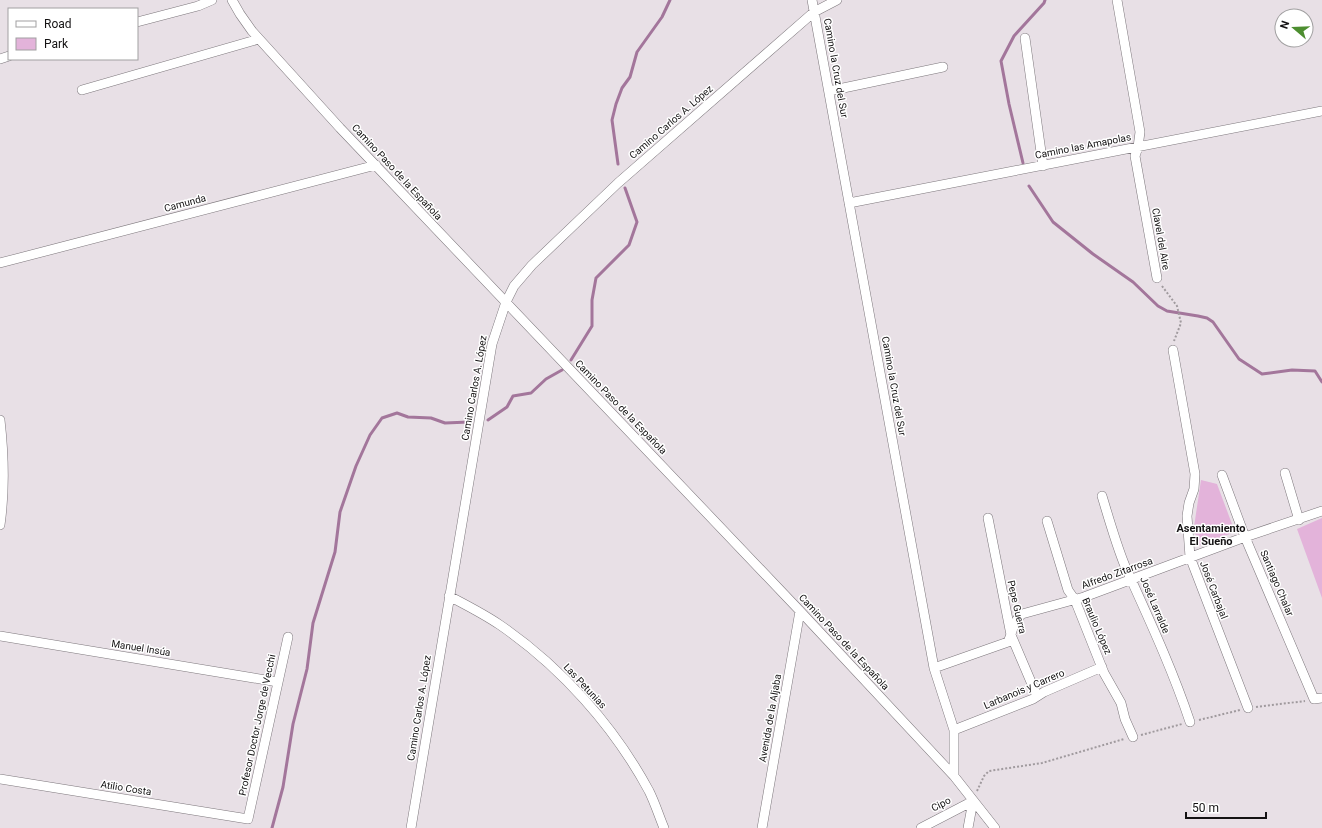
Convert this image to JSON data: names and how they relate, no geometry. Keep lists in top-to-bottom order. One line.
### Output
{"streets":{"street":["Camino la Cruz del Sur","Camino Carlos A. López","Camino las Amapolas","Camino Paso de la Española","Camunda","Clavel del Aire","Alfredo Zitarrosa","Santiago Chalar","José Carbajal","José Larralde","Pepe Guerra","Braulio López","Manuel Insúa","Las Petunias","Larbanois y Carrero","Avenida de la Aljaba","Profesor Doctor Jorge de Vecchi","Atilio Costa","Cipo"]},"crossings":[["Camino la Cruz del Sur","Camino Carlos A. López"],["Camino la Cruz del Sur","Camino las Amapolas"],["Camino la Cruz del Sur","Camino Paso de la Española"],["Camino la Cruz del Sur","Larbanois y Carrero"],["Camino Carlos A. López","Camino Paso de la Española"],["Camino Carlos A. López","Las Petunias"],["Camino las Amapolas","Clavel del Aire"],["Camino Paso de la Española","Camunda"],["Camino Paso de la Española","Avenida de la Aljaba"],["Camino Paso de la Española","Cipo"],["Clavel del Aire","José Carbajal"],["Alfredo Zitarrosa","Santiago Chalar"],["Alfredo Zitarrosa","José Carbajal"],["Alfredo Zitarrosa","José Larralde"],["Alfredo Zitarrosa","Pepe Guerra"],["Alfredo Zitarrosa","Braulio López"],["Pepe Guerra","Larbanois y Carrero"],["Braulio López","Larbanois y Carrero"],["Manuel Insúa","Profesor Doctor Jorge de Vecchi"],["Profesor Doctor Jorge de Vecchi","Atilio Costa"]],"districts":["Asentamiento El Sueño"],"legend":["Road","Park"],"scale_bar":"50 m","north":"left"}
